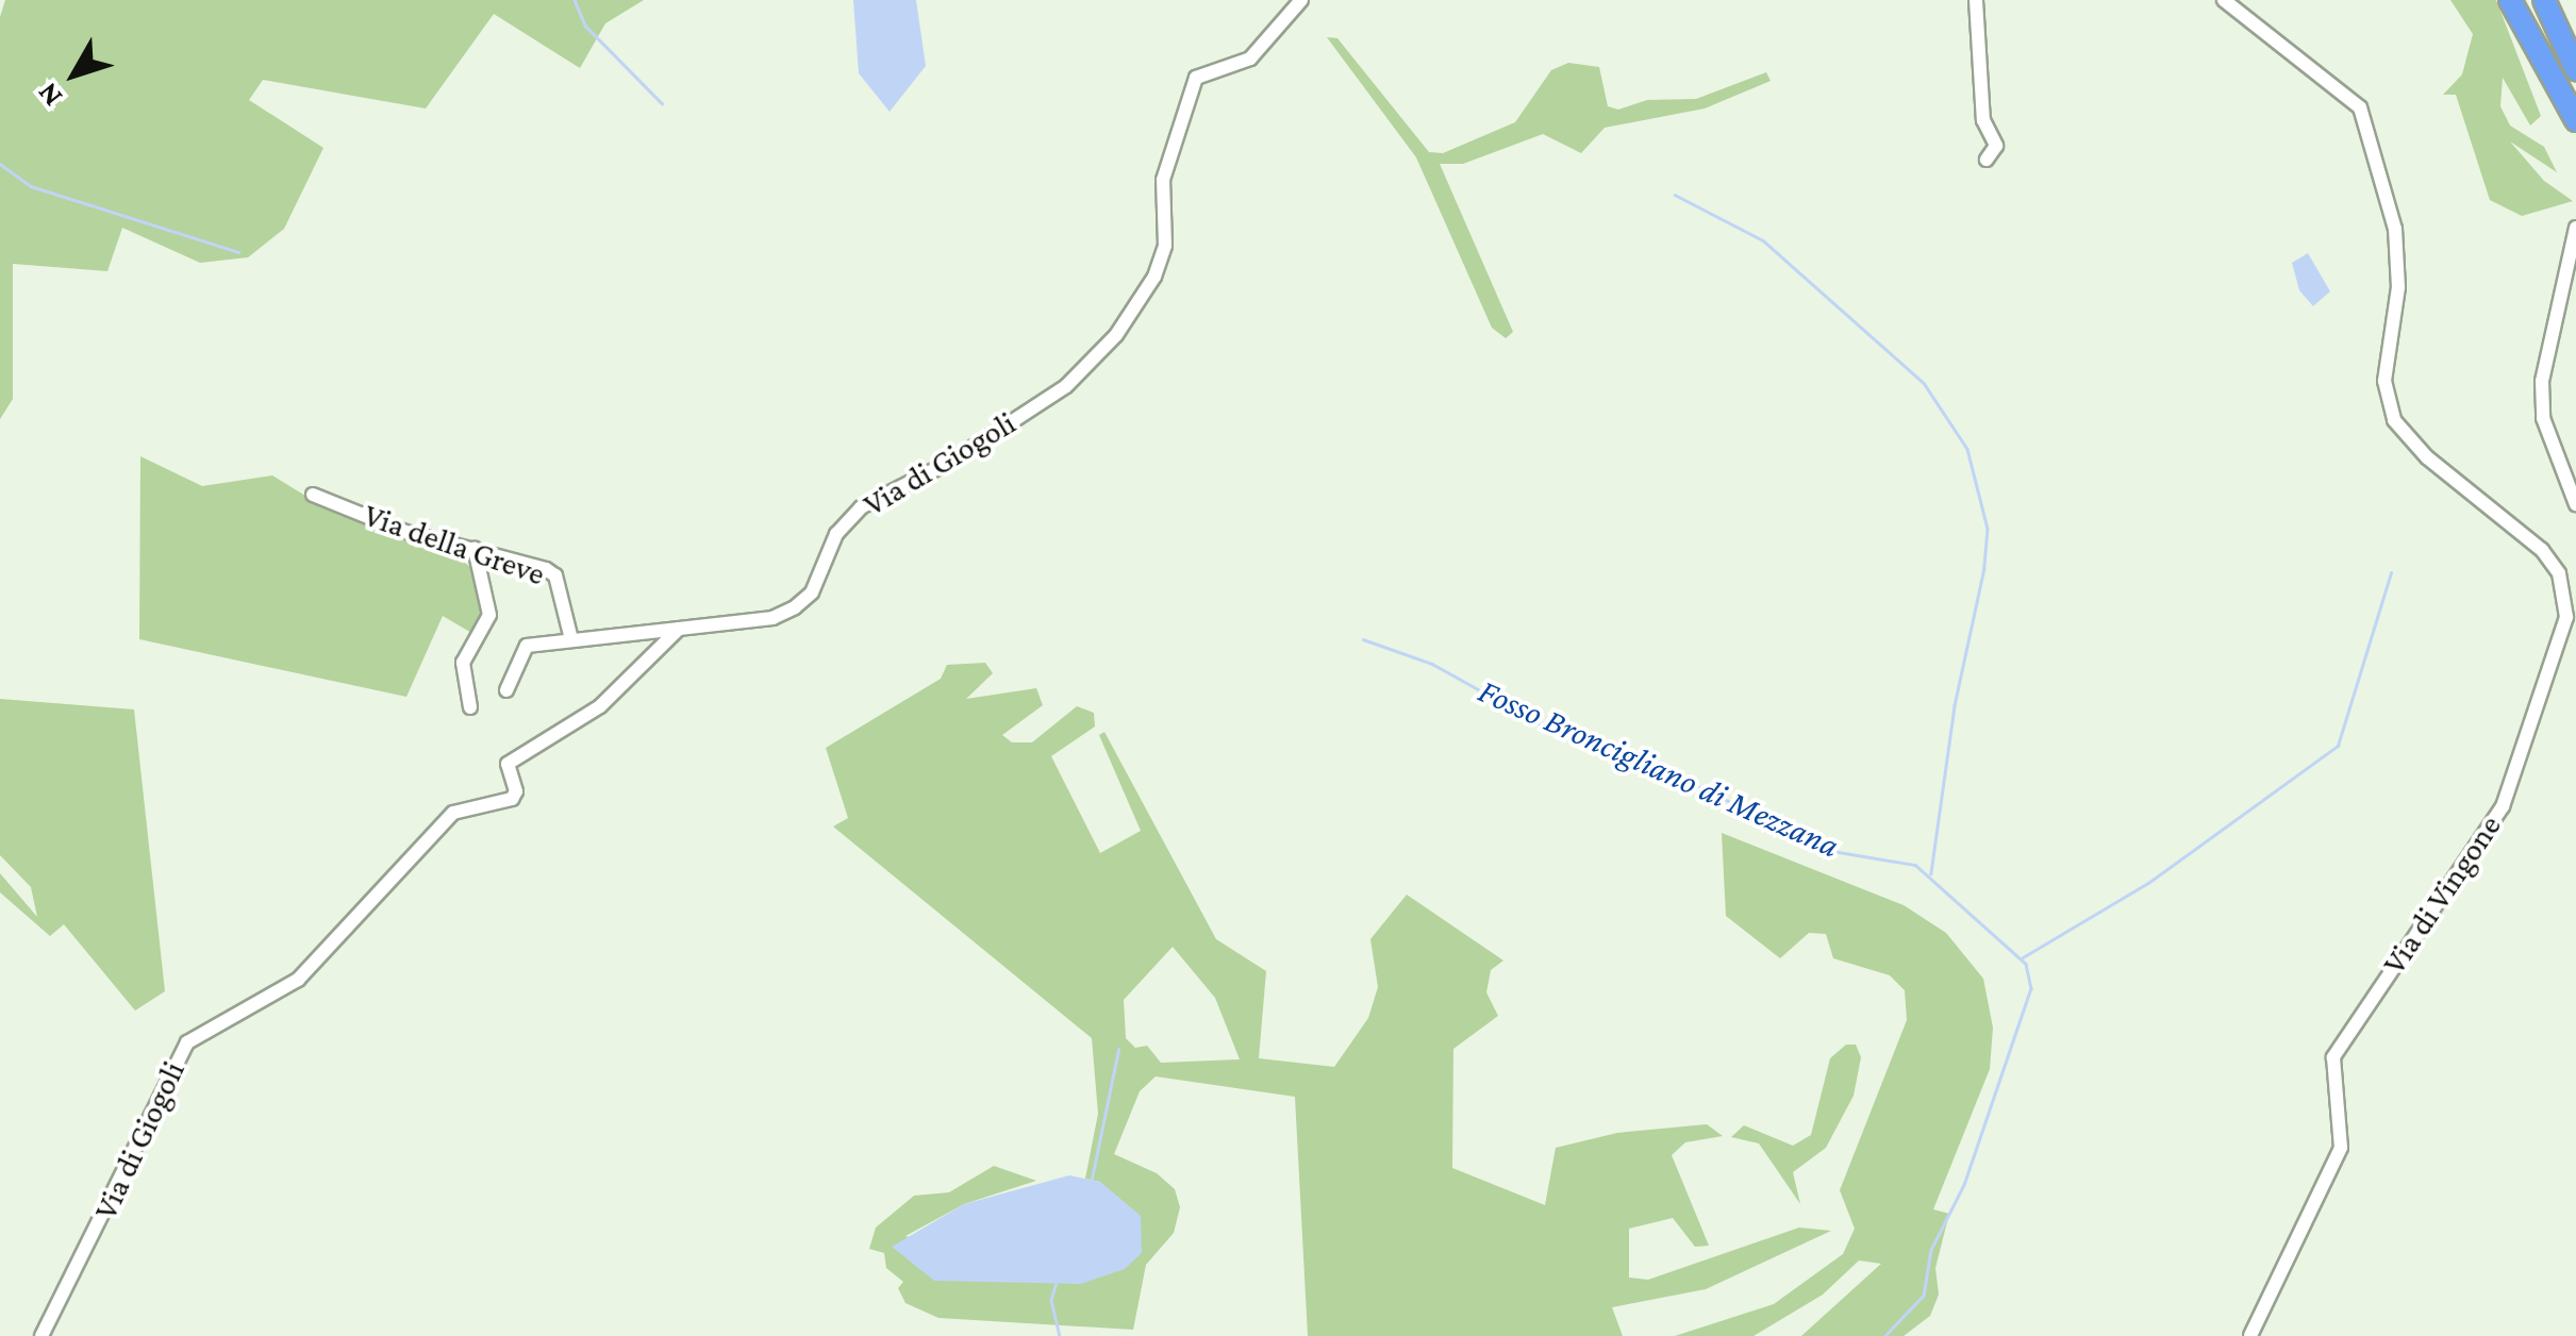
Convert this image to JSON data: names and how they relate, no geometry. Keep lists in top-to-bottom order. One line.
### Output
{"streets":{"street":["Via di Giogoli","Via della Greve","Via di Vingone"]},"water":["Fosso Broncigliano di Mezzana"],"north":"bottom left"}
